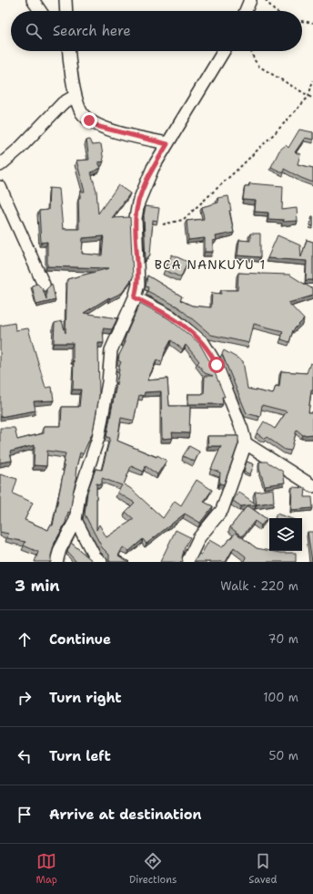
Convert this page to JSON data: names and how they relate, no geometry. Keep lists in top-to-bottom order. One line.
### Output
{"districts":["BCA NANKUYU 1"],"page":{"search":"Search here","heading":["3 min","Walk · 220 m"],"list":[["Continue","70 m"],["Turn right","100 m"],["Turn left","50 m"],"Arrive at destination"],"nav":["Map","Directions","Saved"]}}
